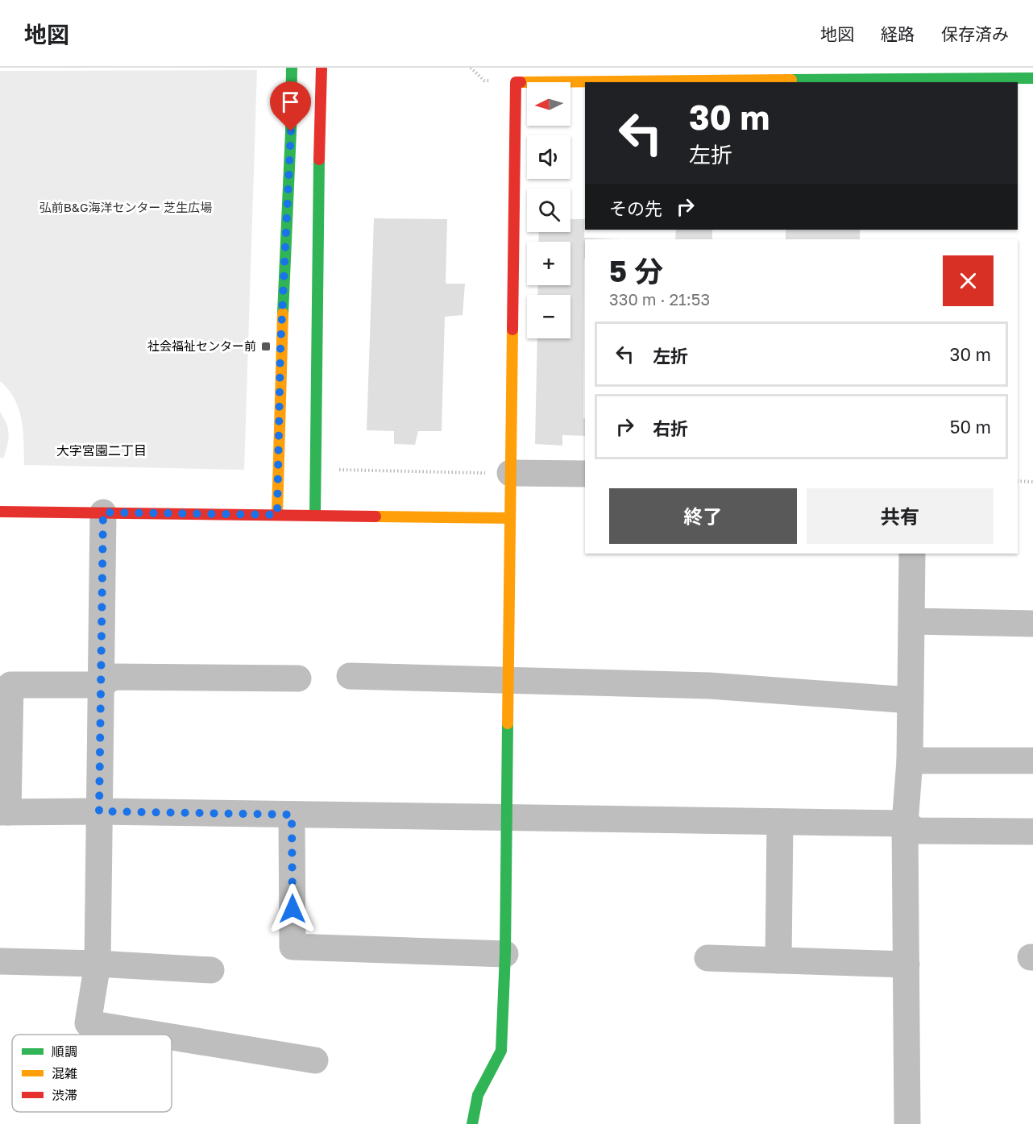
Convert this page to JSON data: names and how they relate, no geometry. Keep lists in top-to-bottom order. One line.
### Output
{"districts":["大字宮園二丁目"],"parks":["弘前B&G海洋センター 芝生広場"],"places":{"transit":["社会福祉センター前"]},"legend":["順調","混雑","渋滞"],"north":"left","page":{"header":"地図","nav":["地図","経路","保存済み"],"map_buttons":["+","−"],"turn":["30 m","左折"],"then":"その先","heading":["5 分","330 m · 21:53"],"list":[{"name":"左折","value":"30 m"},{"name":"右折","value":"50 m"}],"buttons":["終了","共有"]}}
